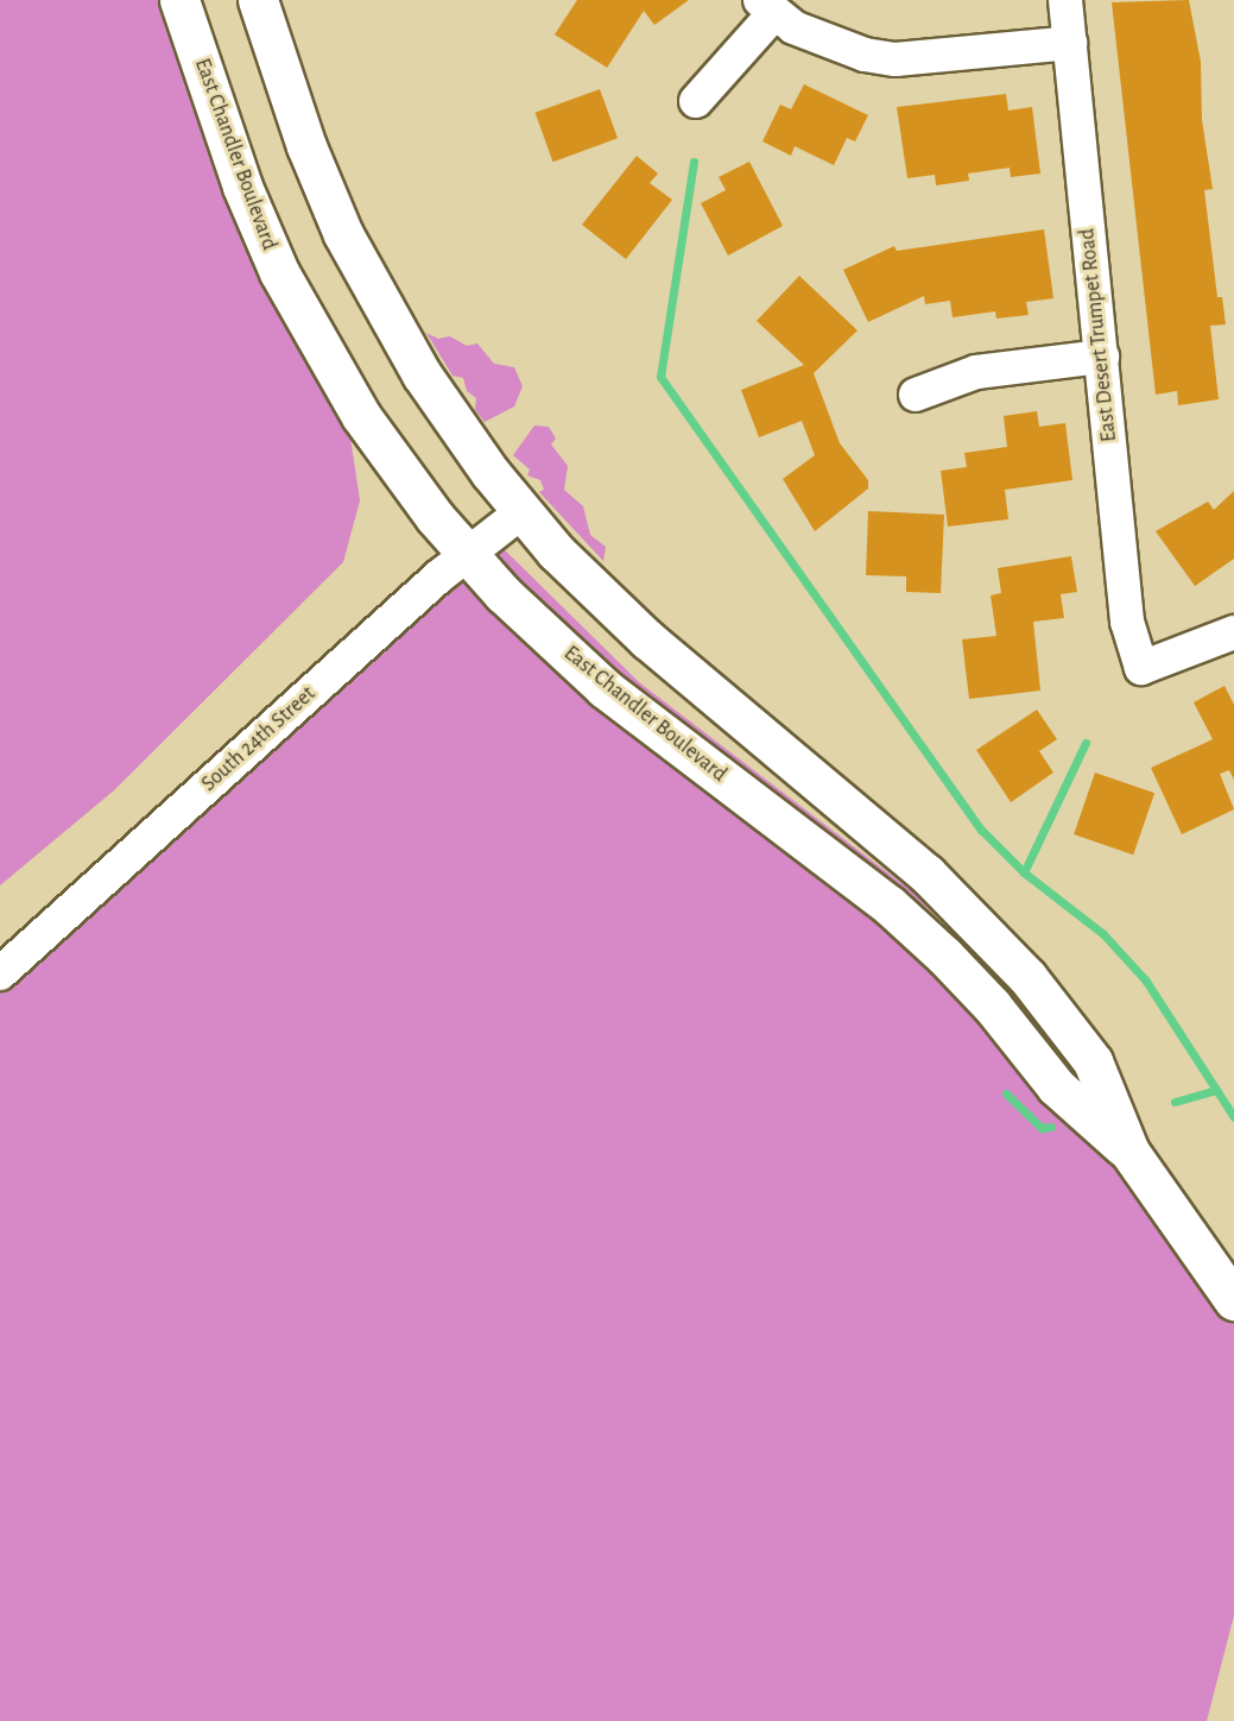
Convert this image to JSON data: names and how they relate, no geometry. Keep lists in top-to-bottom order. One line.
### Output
{"streets":{"main road":["East Chandler Boulevard"],"street":["East Desert Trumpet Road","South 24th Street"]},"crossings":[["East Chandler Boulevard","South 24th Street"]]}
